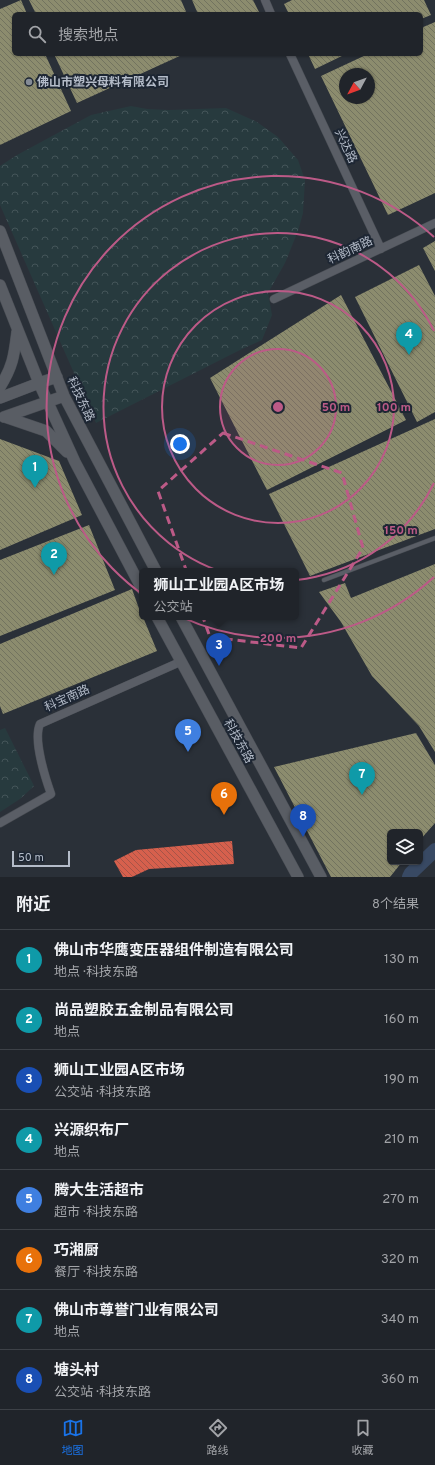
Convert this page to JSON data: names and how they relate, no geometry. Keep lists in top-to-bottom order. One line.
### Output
{"streets":{"main road":["科技东路"],"street":["兴达路","科韵南路","科宝南路"]},"crossings":[["兴达路","科韵南路"],["科技东路","科宝南路"]],"places":["佛山市塑兴母料有限公司"],"scale_bar":"50 m","north":"bottom left","page":{"search":"搜索地点","pins":["4","1","2","3","5","7","6","8"],"popup":["狮山工业园A区市场","公交站"],"scale":"50 m","heading":["附近","8个结果"],"list":[{"mark":"1","name":"佛山市华鹰变压器组件制造有限公司","note":"地点 · 科技东路","value":"130 m"},{"mark":"2","name":"尚品塑胶五金制品有限公司","note":"地点","value":"160 m"},{"mark":"3","name":"狮山工业园A区市场","note":"公交站 · 科技东路","value":"190 m"},{"mark":"4","name":"兴源织布厂","note":"地点","value":"210 m"},{"mark":"5","name":"腾大生活超市","note":"超市 · 科技东路","value":"270 m"},{"mark":"6","name":"巧湘厨","note":"餐厅 · 科技东路","value":"320 m"},{"mark":"7","name":"佛山市尊誉门业有限公司","note":"地点","value":"340 m"},{"mark":"8","name":"塘头村","note":"公交站 · 科技东路","value":"360 m"}],"nav":["地图","路线","收藏"]},"rings":["50 m","100 m","150 m","200 m"]}
